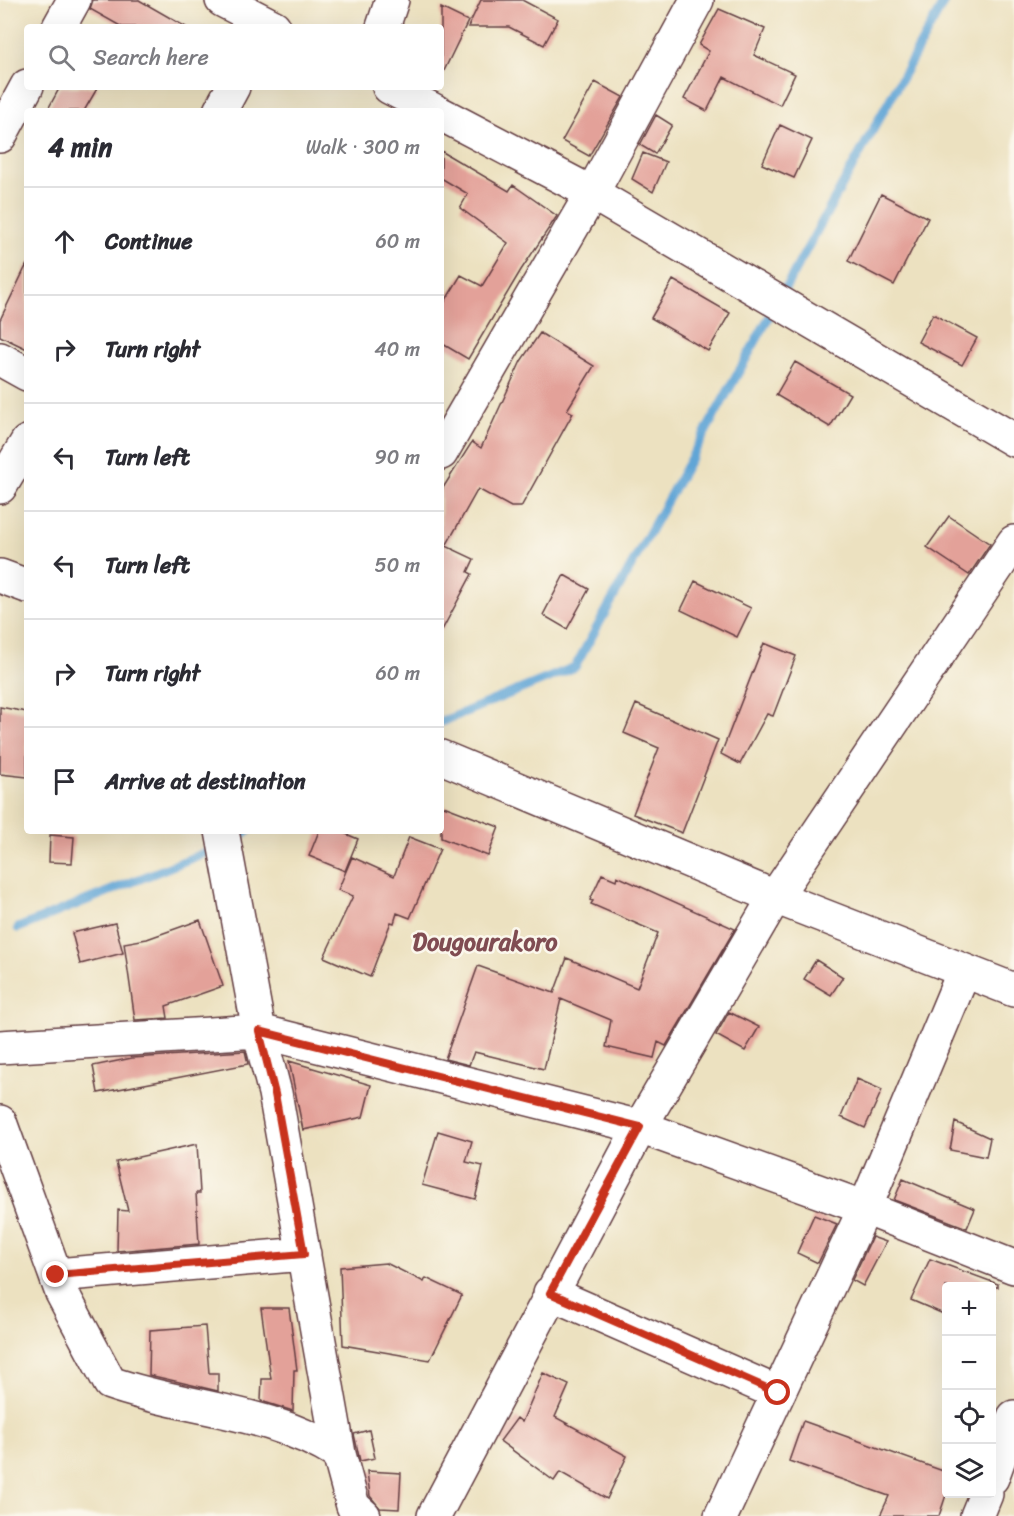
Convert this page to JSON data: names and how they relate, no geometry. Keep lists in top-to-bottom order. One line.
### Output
{"districts":["Dougourakoro"],"page":{"search":"Search here","heading":["4 min","Walk · 300 m"],"list":[["Continue","60 m"],["Turn right","40 m"],["Turn left","90 m"],["Turn left","50 m"],["Turn right","60 m"],"Arrive at destination"],"map_buttons":["+","−"]}}
